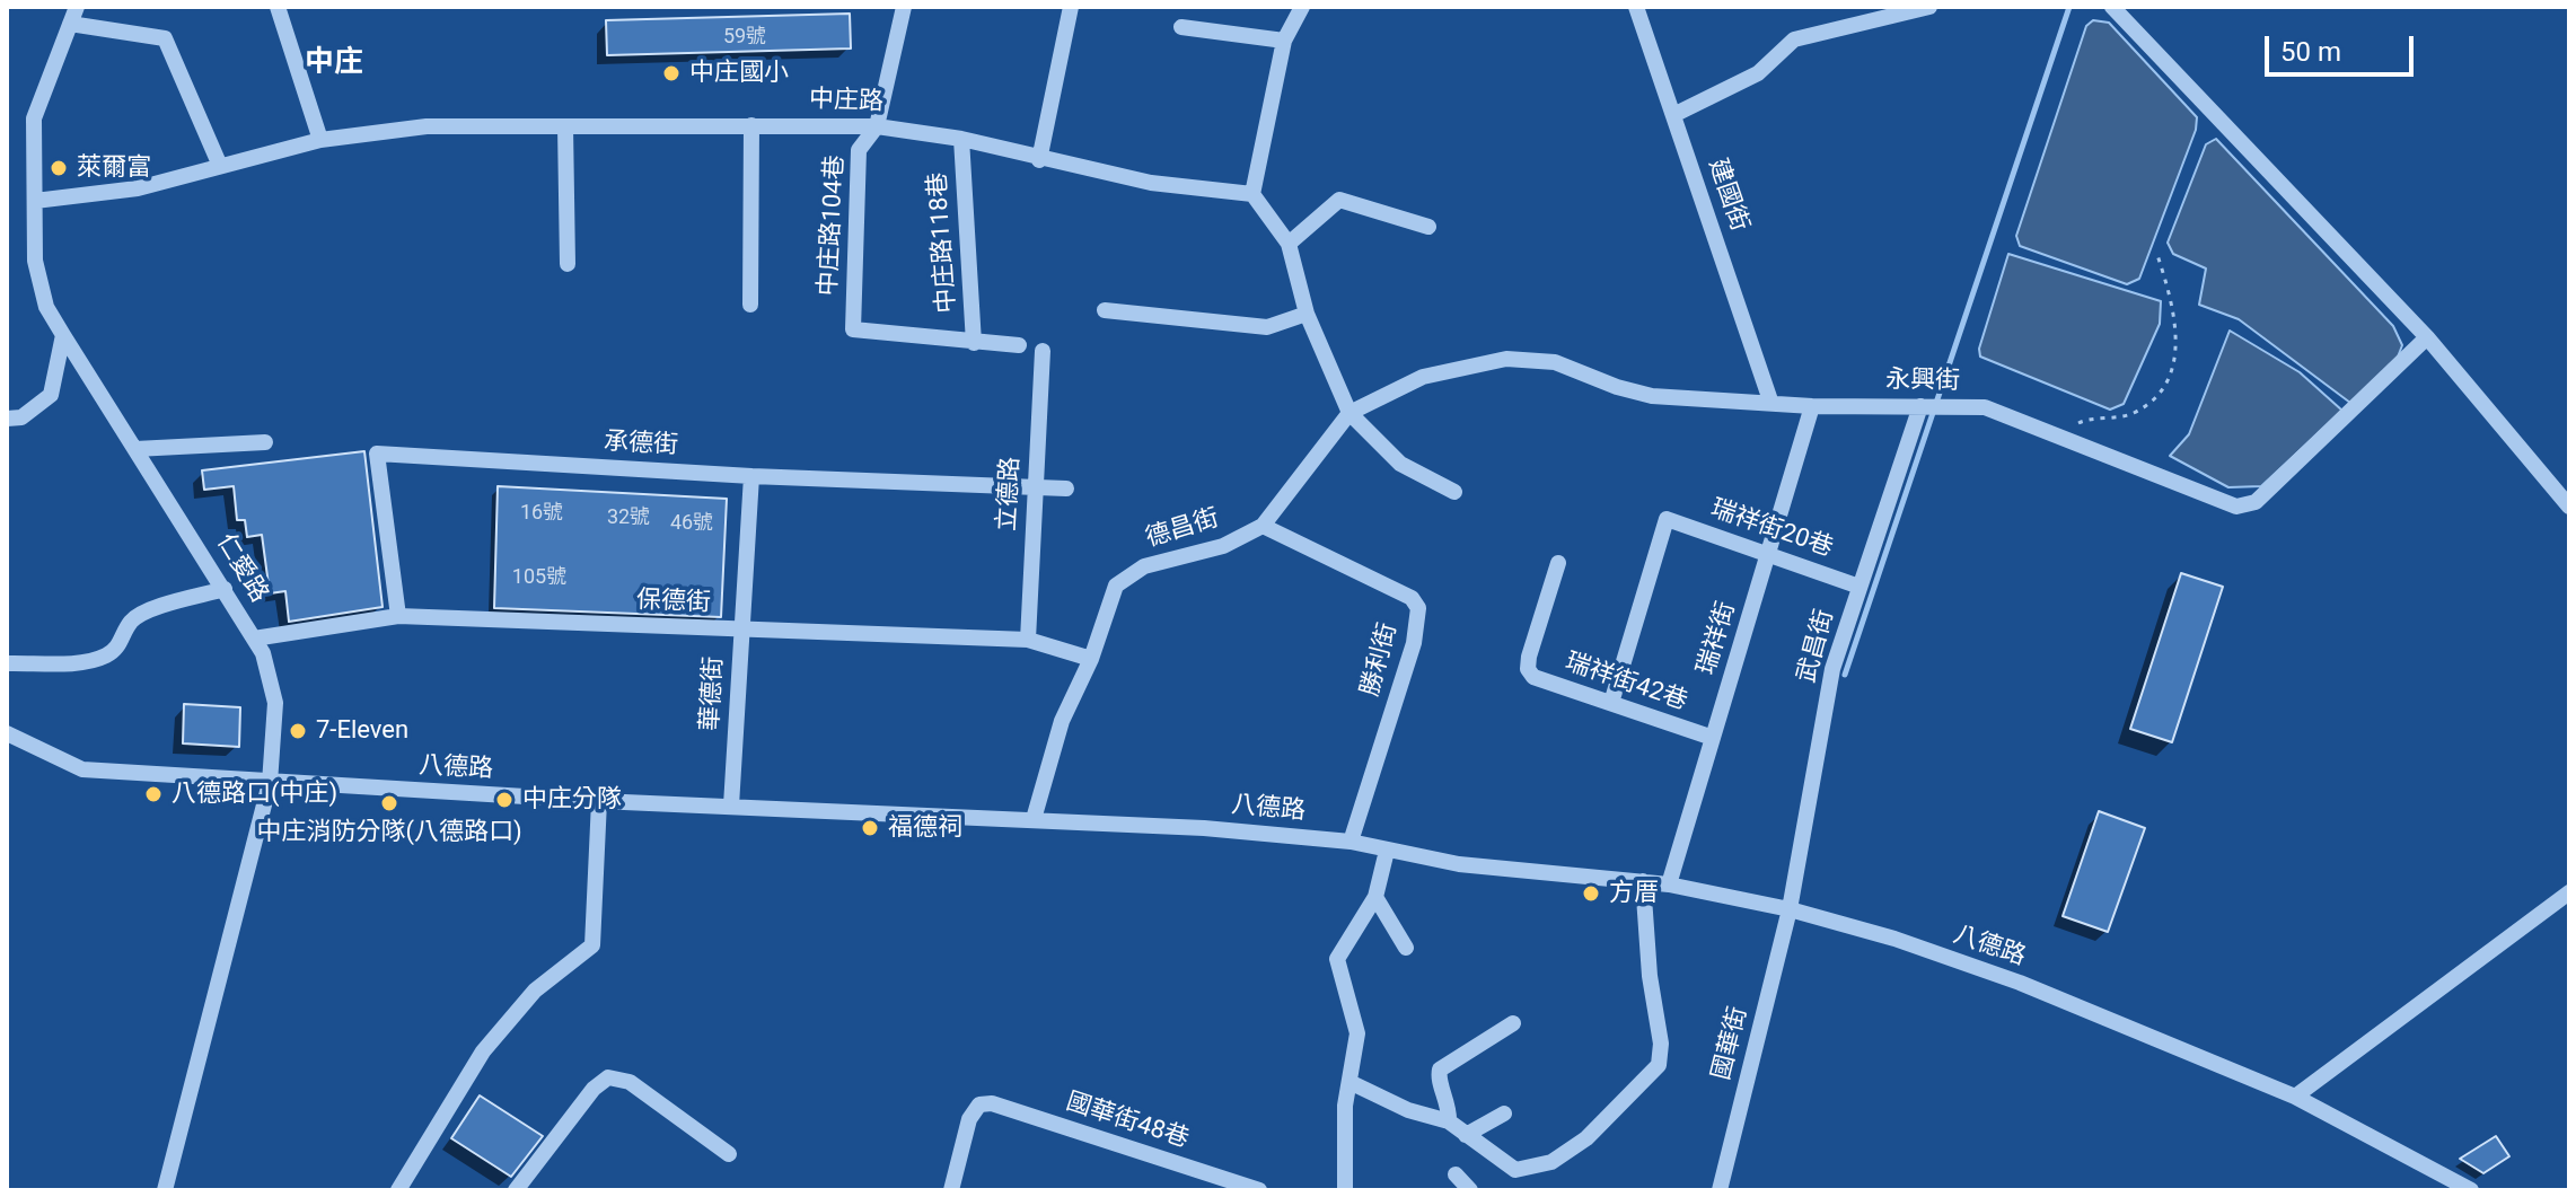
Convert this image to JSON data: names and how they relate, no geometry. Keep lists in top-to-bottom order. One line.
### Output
{"streets":{"street":["中庄路","建國街","中庄路104巷","中庄路118巷","永興街","承德街","立德路","德昌街","瑞祥街20巷","仁愛路","保德街","瑞祥街","武昌街","勝利街","瑞祥街42巷","華德街","八德路","國華街","國華街48巷"]},"crossings":[["中庄路","中庄路104巷"],["中庄路","中庄路118巷"],["中庄路","仁愛路"],["建國街","永興街"],["中庄路104巷","中庄路118巷"],["永興街","德昌街"],["永興街","瑞祥街"],["永興街","武昌街"],["承德街","立德路"],["承德街","保德街"],["承德街","華德街"],["立德路","保德街"],["德昌街","保德街"],["德昌街","勝利街"],["德昌街","八德路"],["瑞祥街20巷","瑞祥街"],["瑞祥街20巷","武昌街"],["瑞祥街20巷","瑞祥街42巷"],["仁愛路","保德街"],["仁愛路","八德路"],["保德街","華德街"],["瑞祥街","瑞祥街42巷"],["瑞祥街","八德路"],["武昌街","八德路"],["武昌街","國華街"],["勝利街","八德路"],["華德街","八德路"],["八德路","國華街"]],"districts":["中庄"],"places":["中庄國小","萊爾富","7-Eleven","八德路口(中庄)","中庄分隊","中庄消防分隊(八德路口)","福德祠","方厝"],"house_numbers":["59號","16號","32號","46號","105號"],"scale_bar":"50 m"}
